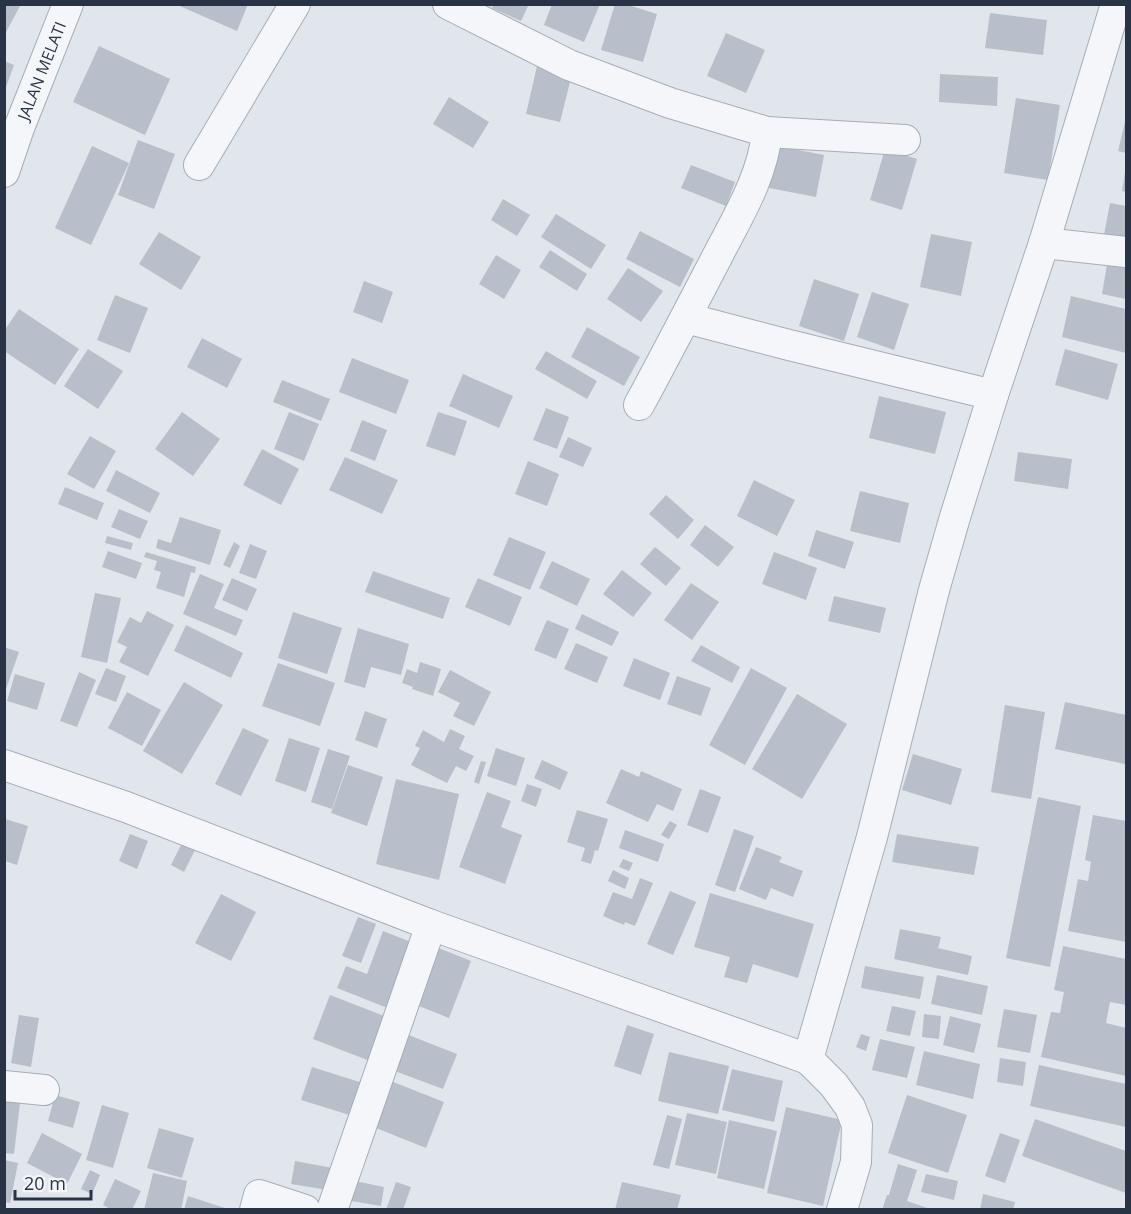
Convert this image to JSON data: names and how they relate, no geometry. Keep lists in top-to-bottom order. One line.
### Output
{"streets":{"street":["JALAN MELATI"]},"scale_bar":"20 m"}
